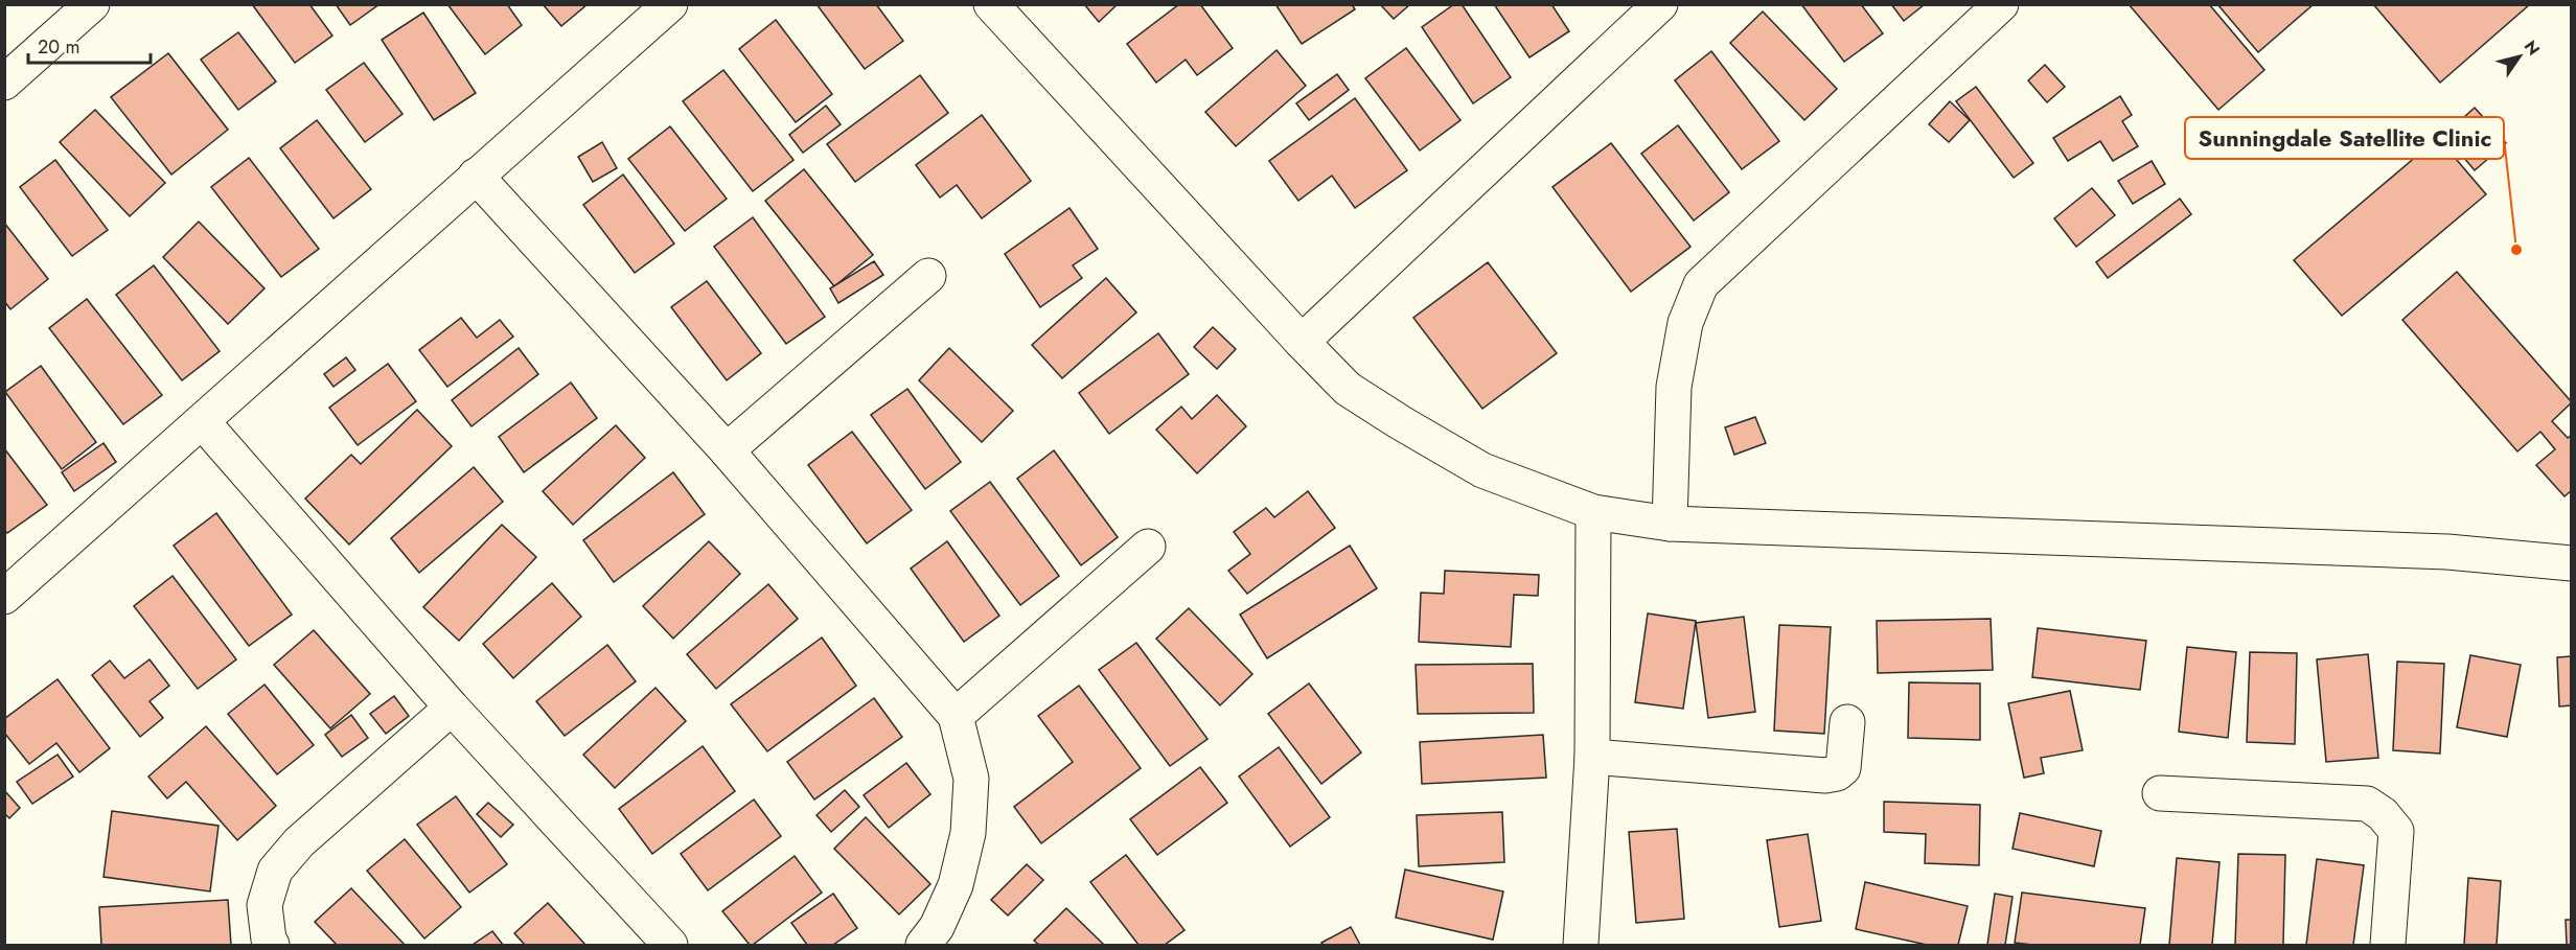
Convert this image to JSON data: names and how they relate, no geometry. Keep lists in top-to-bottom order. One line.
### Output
{"places":["Sunningdale Satellite Clinic"],"scale_bar":"20 m","north":"top right"}
